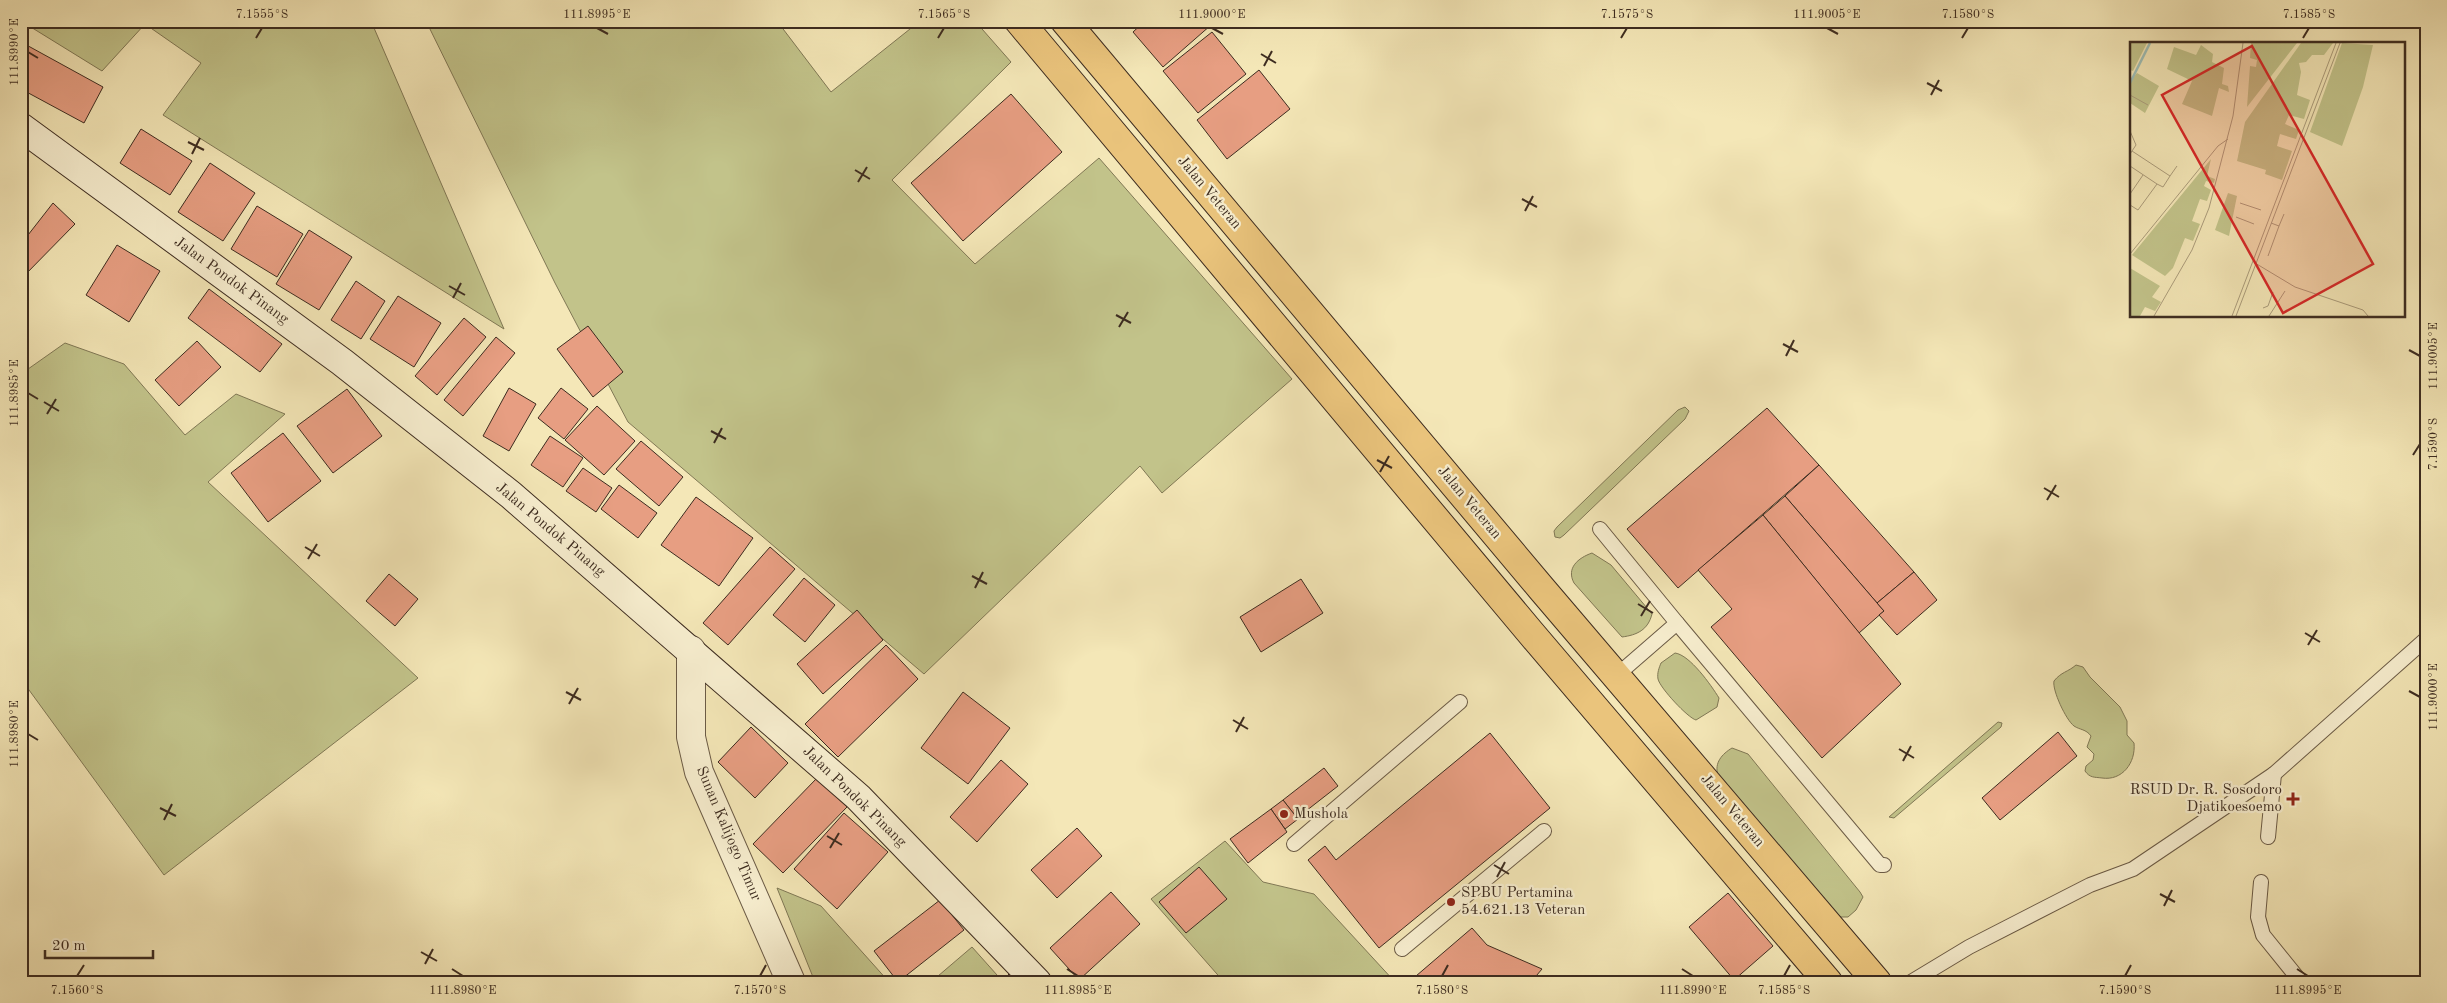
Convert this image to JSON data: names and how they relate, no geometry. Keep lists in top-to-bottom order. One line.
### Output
{"streets":{"main road":["Jalan Veteran"],"street":["Jalan Pondok Pinang","Sunan Kalijogo Timur"]},"crossings":[["Jalan Pondok Pinang","Sunan Kalijogo Timur"]],"places":{"health":["RSUD Dr. R. Sosodoro Djatikoesoemo"],"other":["Mushola","SPBU Pertamina 54.621.13 Veteran"]},"scale_bar":"20 m","coordinates":["7.1555°S","111.8995°E","7.1565°S","111.9000°E","7.1575°S","111.9005°E","7.1580°S","7.1585°S","111.8990°E","111.8985°E","7.1590°S","111.8980°E","7.1560°S","7.1570°S"]}
